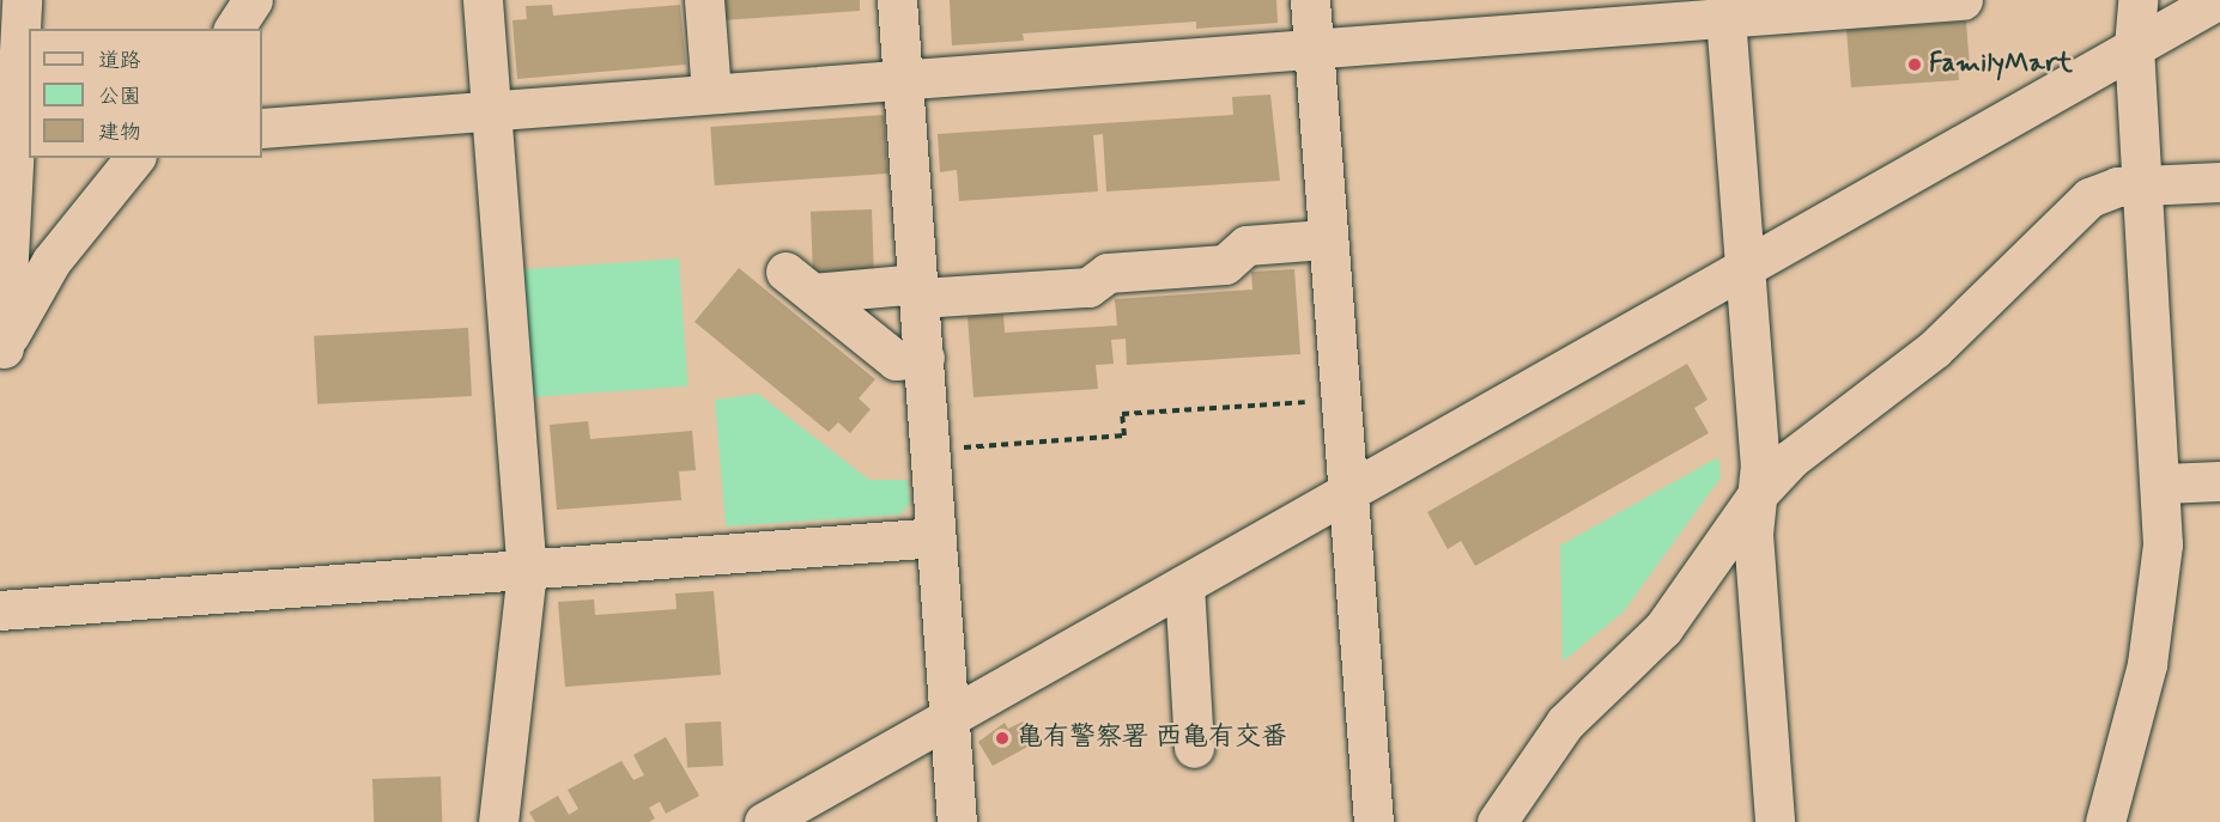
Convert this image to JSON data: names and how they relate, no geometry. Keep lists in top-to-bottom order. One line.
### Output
{"places":["FamilyMart","亀有警察署 西亀有交番"],"legend":["道路","公園","建物"]}
